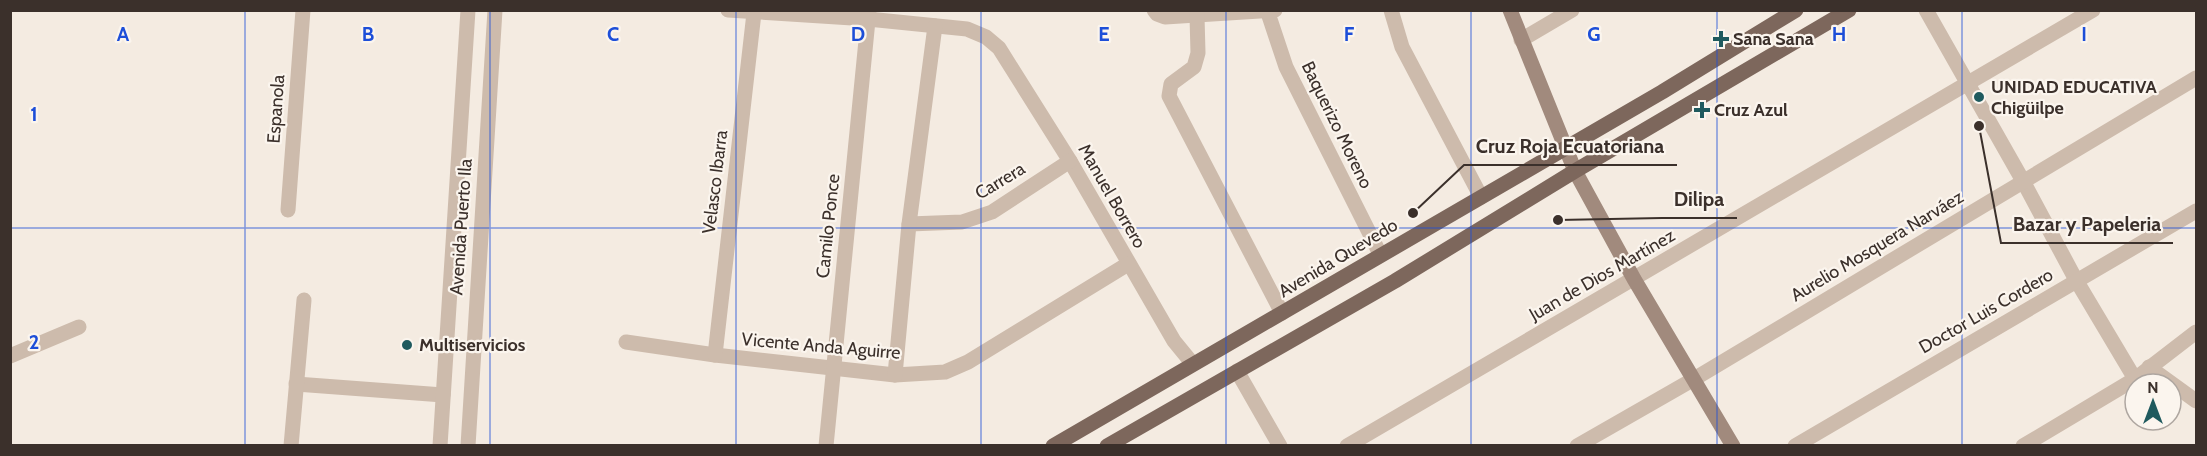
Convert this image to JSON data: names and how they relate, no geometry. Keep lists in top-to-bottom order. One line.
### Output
{"streets":{"main road":["Avenida Quevedo"],"street":["Espanola","Baquerizo Moreno","Carrera","Velasco Ibarra","Manuel Borrero","Camilo Ponce","Avenida Puerto Ila","Aurelio Mosquera Narváez","Juan de Dios Martínez","Doctor Luis Cordero","Vicente Anda Aguirre"]},"crossings":[["Baquerizo Moreno","Avenida Quevedo"],["Carrera","Manuel Borrero"],["Velasco Ibarra","Vicente Anda Aguirre"],["Manuel Borrero","Avenida Quevedo"],["Manuel Borrero","Vicente Anda Aguirre"],["Camilo Ponce","Vicente Anda Aguirre"]],"places":{"health":["Sana Sana","Cruz Azul"],"other":["UNIDAD EDUCATIVA Chigüilpe","Bazar y Papeleria","Cruz Roja Ecuatoriana","Dilipa","Multiservicios"]},"north":"top","grid":{"columns":["A","B","C","D","E","F","G","H","I"],"rows":["1","2"]}}
